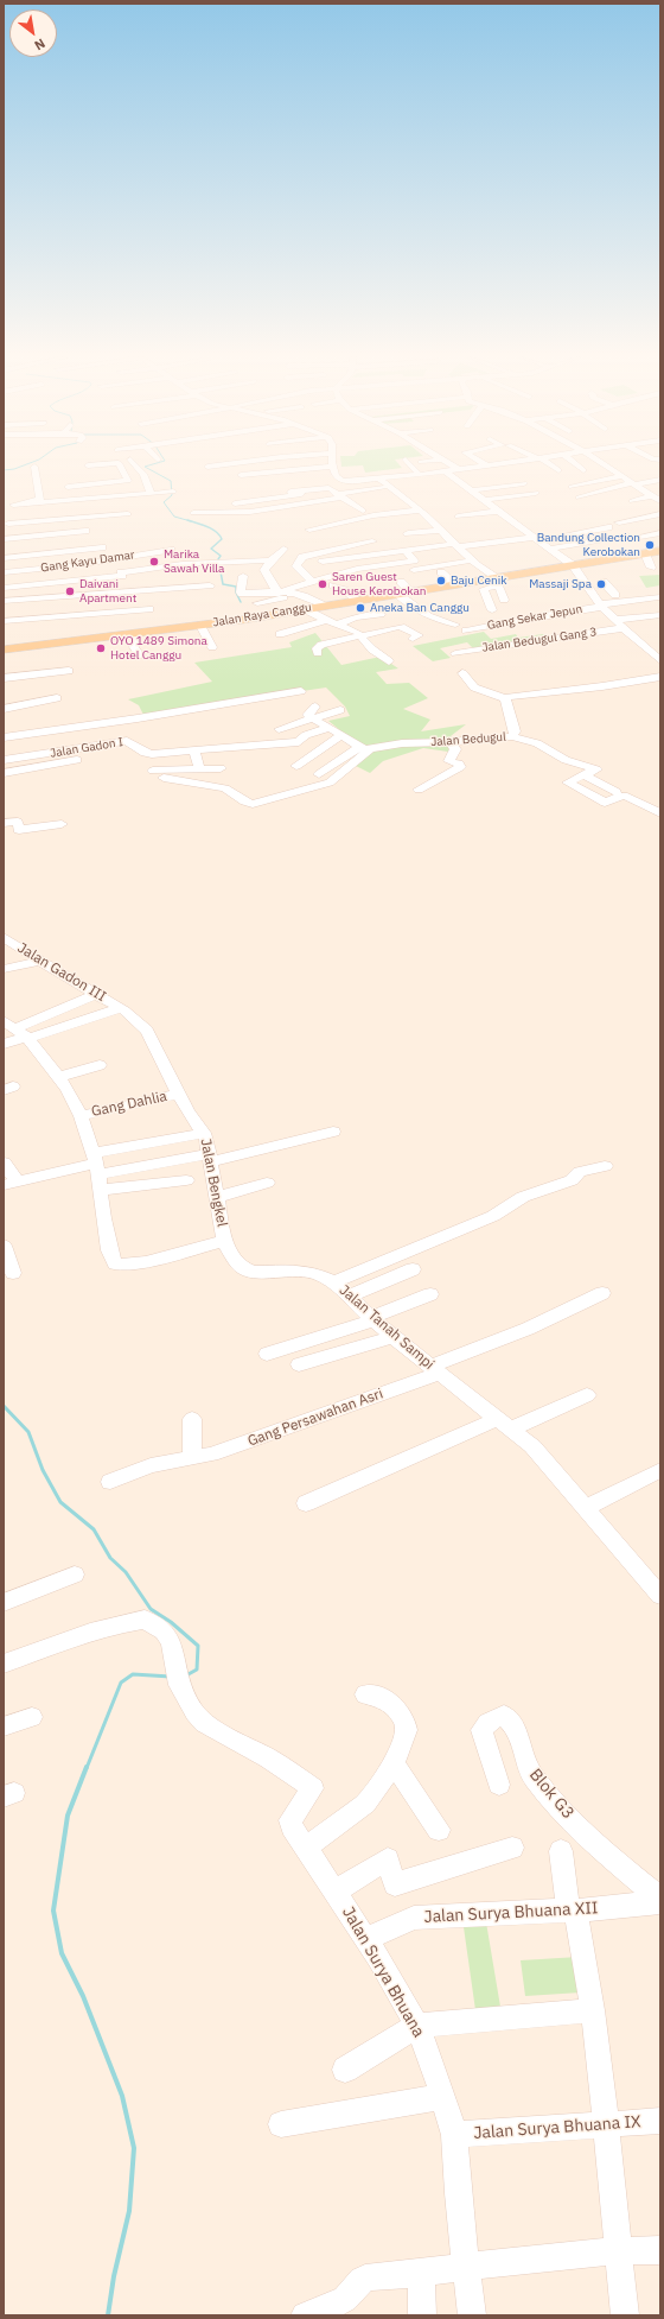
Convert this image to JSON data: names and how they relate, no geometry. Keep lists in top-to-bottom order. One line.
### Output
{"streets":{"main road":["Jalan Raya Canggu"],"street":["Gang Kayu Damar","Gang Sekar Jepun","Jalan Bedugul Gang 3","Jalan Bedugul","Jalan Gadon I","Jalan Gadon III","Gang Dahlia","Jalan Bengkel","Jalan Tanah Sampi","Gang Persawahan Asri","Blok G3","Jalan Surya Bhuana XII","Jalan Surya Bhuana","Jalan Surya Bhuana IX"]},"crossings":[["Jalan Gadon III","Jalan Bengkel"],["Gang Dahlia","Jalan Bengkel"],["Jalan Bengkel","Jalan Tanah Sampi"],["Jalan Tanah Sampi","Gang Persawahan Asri"],["Jalan Surya Bhuana XII","Jalan Surya Bhuana"],["Jalan Surya Bhuana","Jalan Surya Bhuana IX"]],"places":["Bandung Collection Kerobokan","Marika Sawah Villa","Baju Cenik","Saren Guest House Kerobokan","Massaji Spa","Daivani Apartment","Aneka Ban Canggu","OYO 1489 Simona Hotel Canggu"],"north":"bottom right"}
